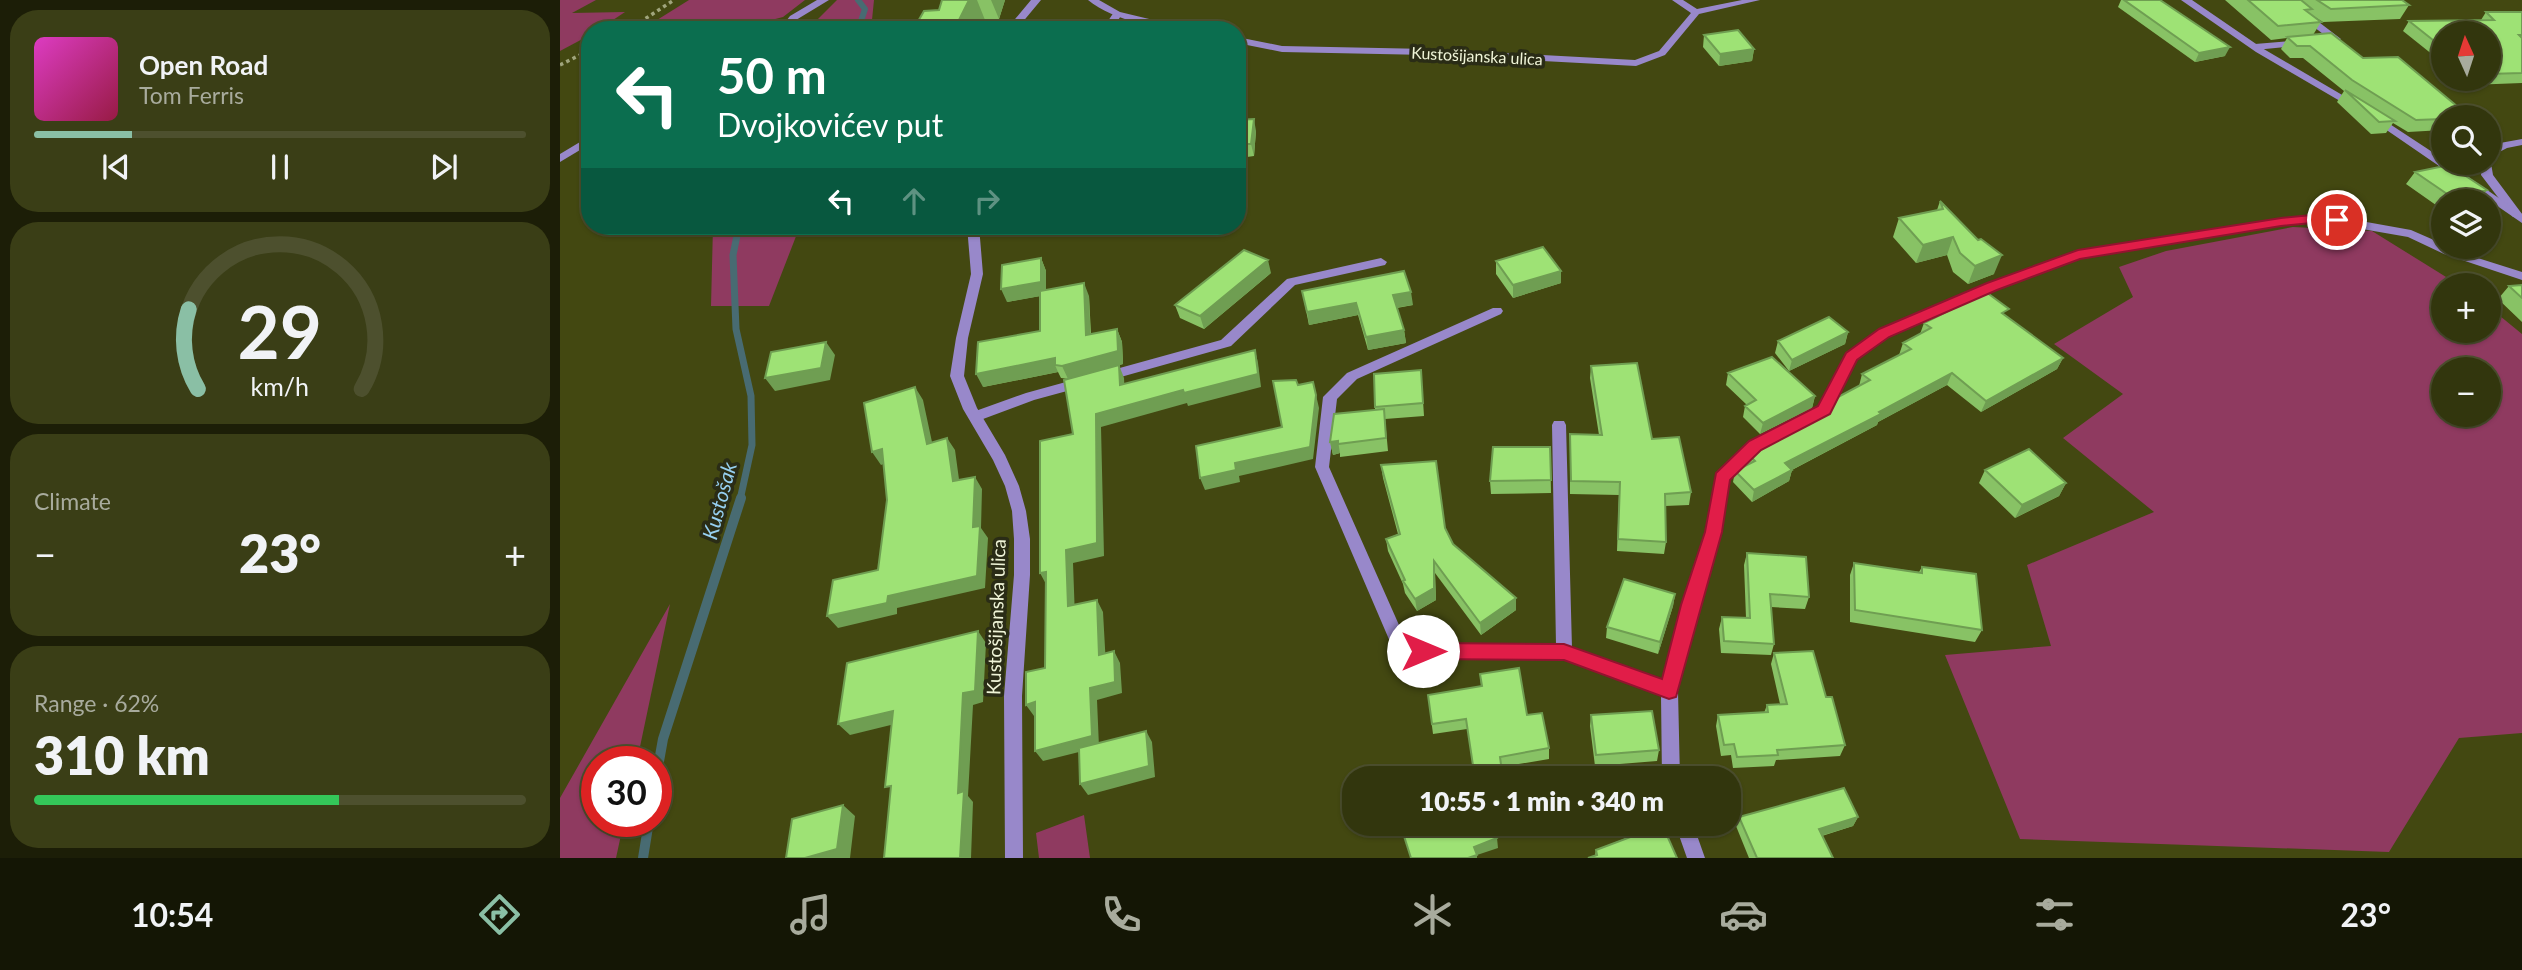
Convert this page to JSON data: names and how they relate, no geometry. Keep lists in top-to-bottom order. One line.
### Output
{"streets":{"street":["Kustošijanska ulica"]},"water":["Kustošak"],"north":"top","page":{"map_buttons":["+","−"],"turn":["50 m","Dvojkovićev put"],"song":["Open Road","Tom Ferris"],"tile":["Climate",["Range · 62%","310 km"]],"heat":["−","23°","+"],"limit":"30","trip":"10:55 · 1 min · 340 m","tabs":["10:54","23°"],"gauge":["29","km/h"]}}
